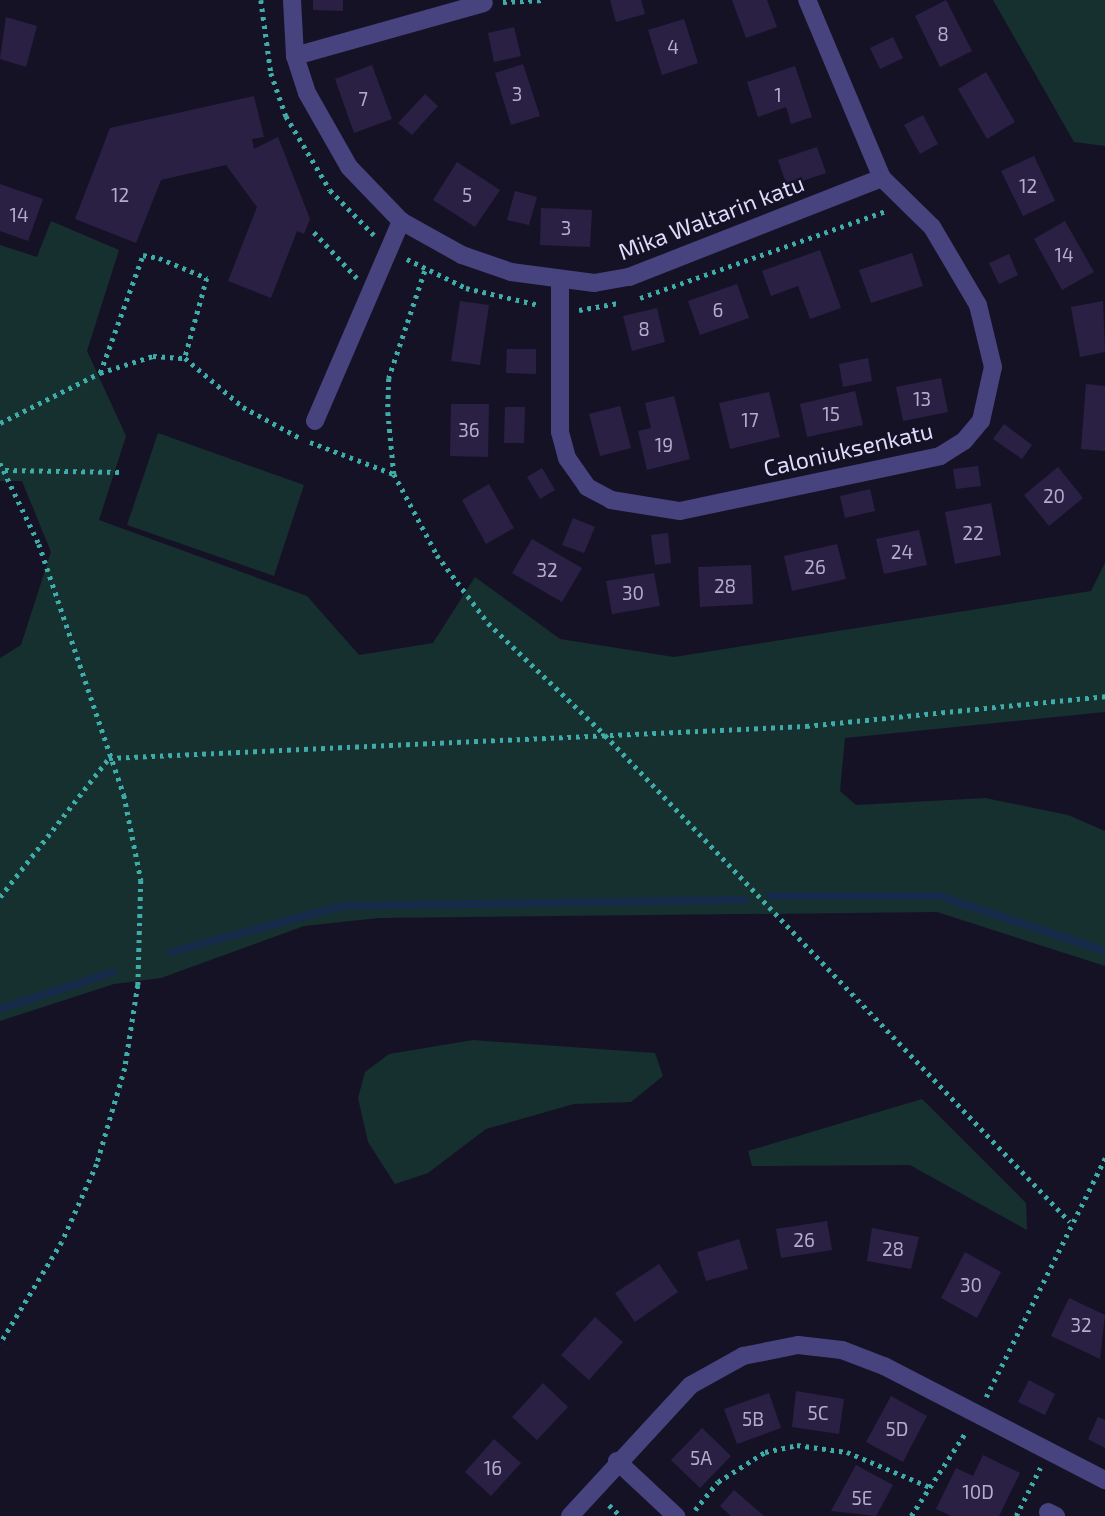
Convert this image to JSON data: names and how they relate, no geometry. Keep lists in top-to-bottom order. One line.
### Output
{"streets":{"street":["Mika Waltarin katu","Caloniuksenkatu"]},"crossings":[["Mika Waltarin katu","Caloniuksenkatu"]],"house_numbers":["8","4","3","1","7","12","12","5","14","3","14","6","8","13","15","17","36","19","20","22","24","26","32","28","30","26","28","30","32","5C","5B","5D","5A","16","10D","5E"]}
